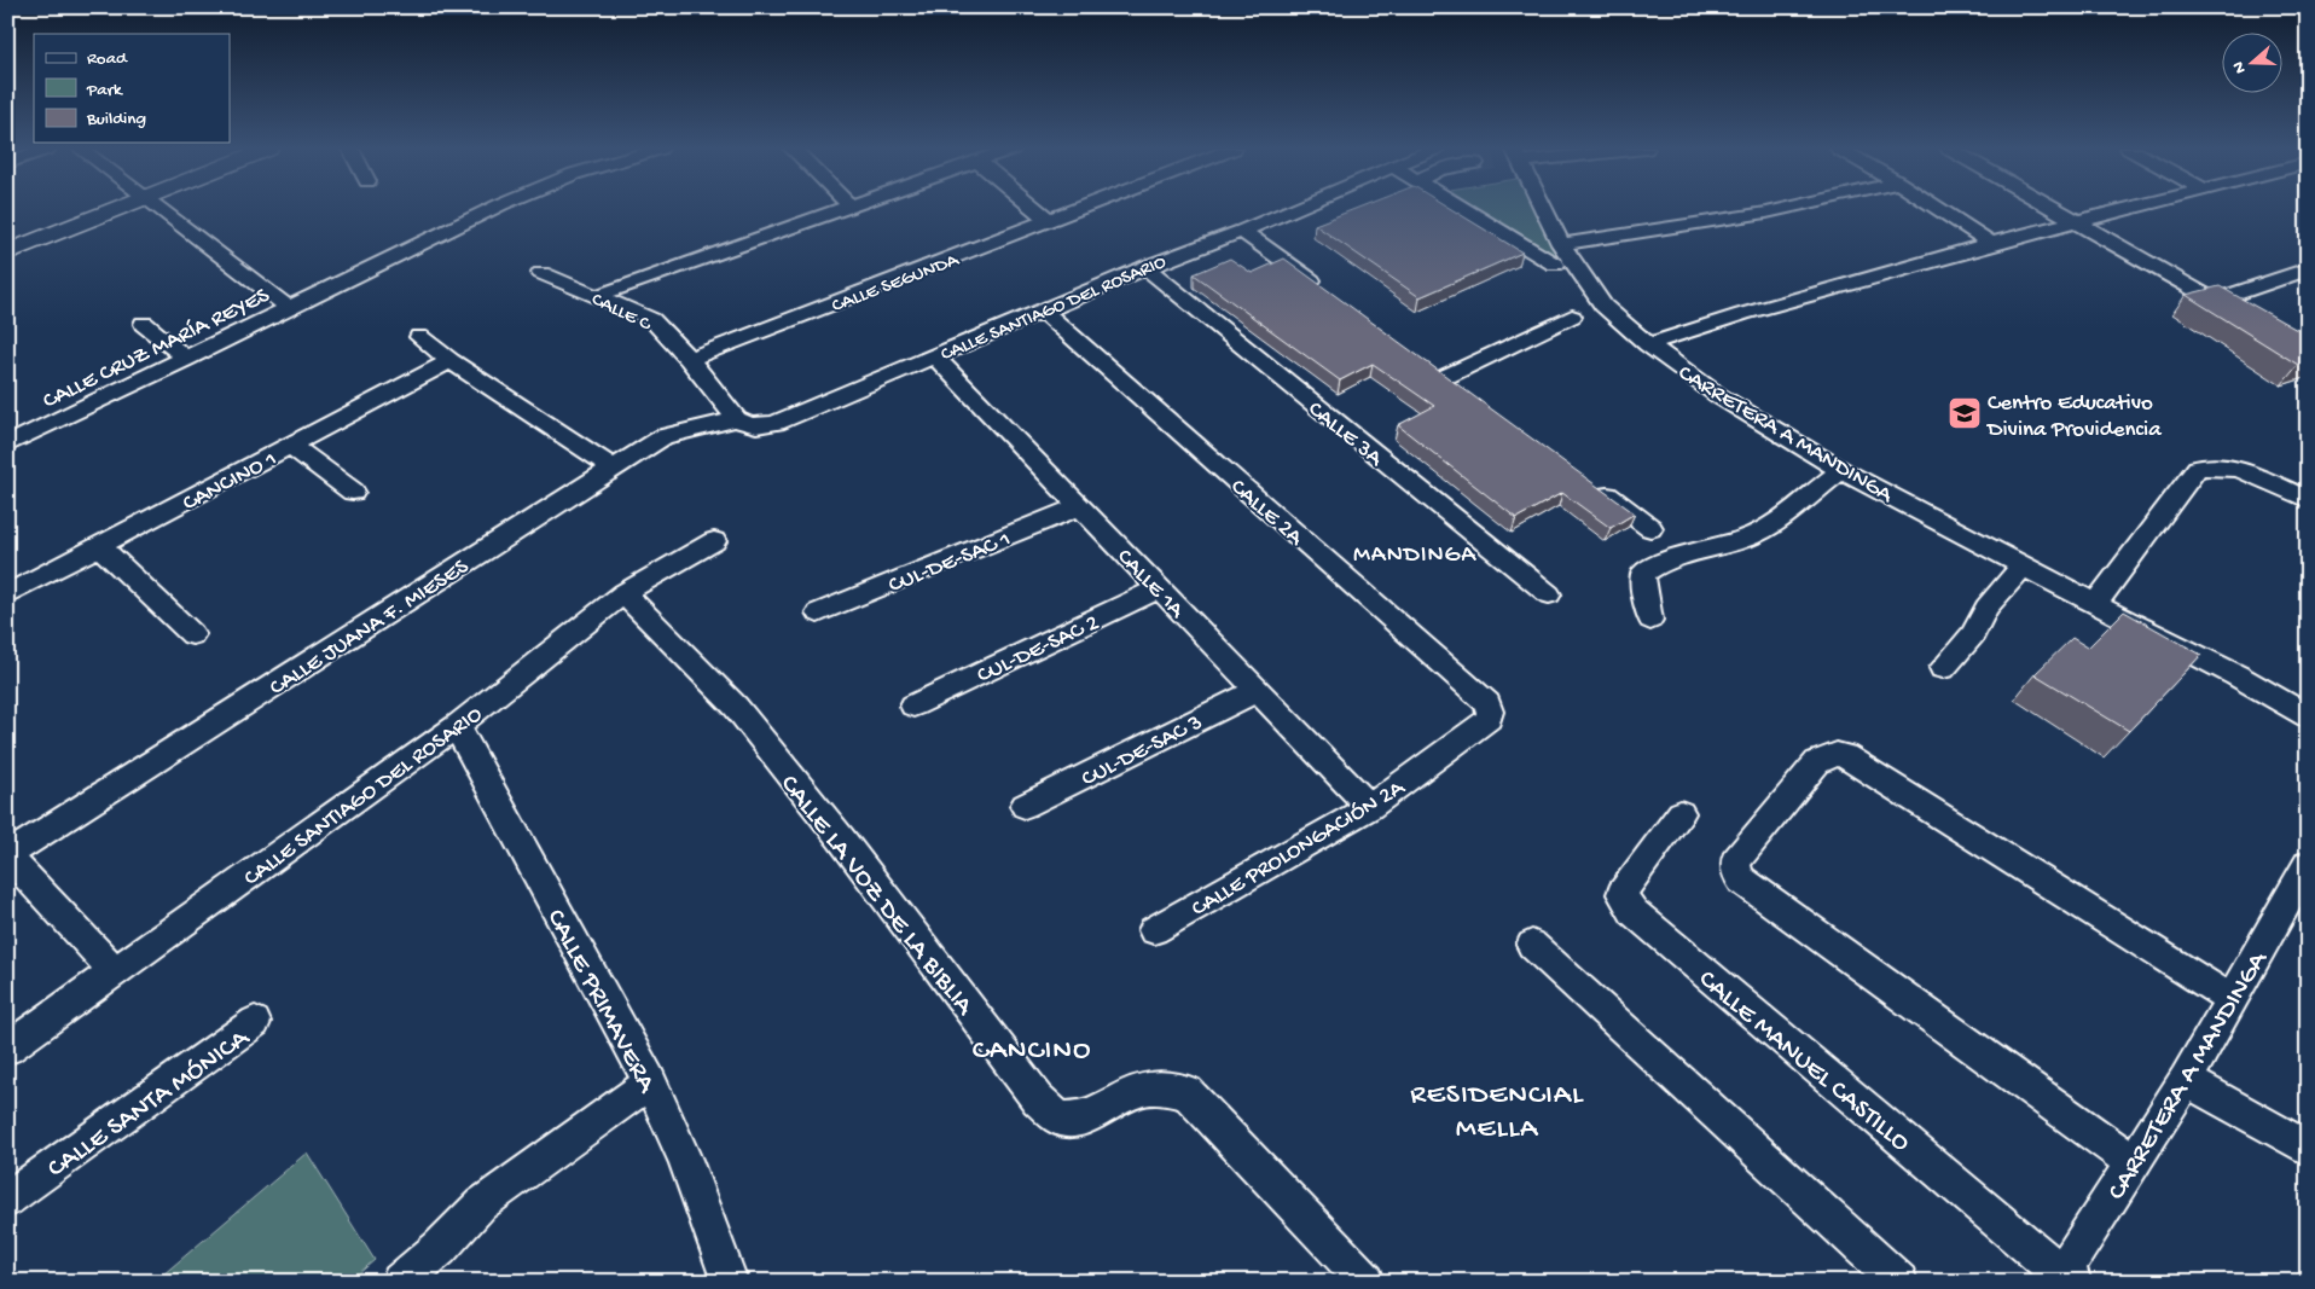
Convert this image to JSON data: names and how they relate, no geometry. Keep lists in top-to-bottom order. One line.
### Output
{"streets":{"street":["CALLE SEGUNDA","CALLE SANTIAGO DEL ROSARIO","CALLE C","CALLE CRUZ MARÍA REYES","CALLE 3A","CARRETERA A MANDINGA","CANCINO 1","CALLE 2A","CUL-DE-SAC 1","CALLE 1A","CALLE JUANA F. MIESES","CUL-DE-SAC 2","CUL-DE-SAC 3","CALLE PROLONGACIÓN 2A","CALLE LA VOZ DE LA BIBLIA","CALLE PRIMAVERA","CALLE MANUEL CASTILLO","CALLE SANTA MÓNICA"]},"crossings":[["CALLE SEGUNDA","CALLE C"],["CALLE SANTIAGO DEL ROSARIO","CALLE C"],["CALLE SANTIAGO DEL ROSARIO","CALLE 3A"],["CALLE SANTIAGO DEL ROSARIO","CALLE 2A"],["CALLE SANTIAGO DEL ROSARIO","CALLE 1A"],["CALLE SANTIAGO DEL ROSARIO","CALLE JUANA F. MIESES"],["CALLE SANTIAGO DEL ROSARIO","CALLE LA VOZ DE LA BIBLIA"],["CALLE SANTIAGO DEL ROSARIO","CALLE PRIMAVERA"],["CALLE C","CALLE JUANA F. MIESES"],["CARRETERA A MANDINGA","CALLE MANUEL CASTILLO"],["CALLE 2A","CALLE PROLONGACIÓN 2A"],["CUL-DE-SAC 1","CALLE 1A"],["CALLE 1A","CUL-DE-SAC 2"],["CALLE 1A","CUL-DE-SAC 3"],["CALLE 1A","CALLE PROLONGACIÓN 2A"]],"districts":["MANDINGA","CANCINO","RESIDENCIAL MELLA"],"places":{"school or university":["Centro Educativo Divina Providencia"]},"legend":["Road","Park","Building"],"north":"left"}
